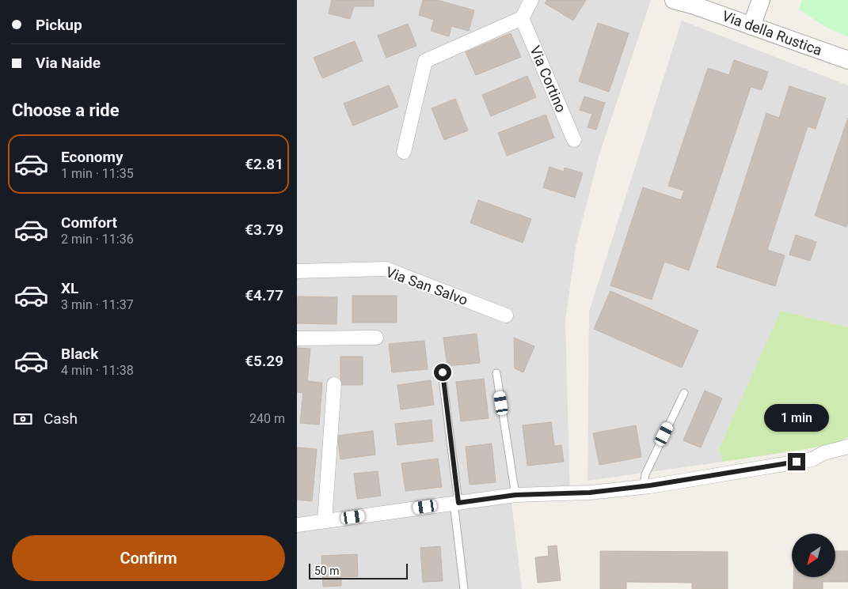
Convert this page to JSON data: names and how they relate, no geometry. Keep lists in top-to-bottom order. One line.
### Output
{"streets":{"street":["Via della Rustica","Via Cortino","Via San Salvo"]},"scale_bar":"50 m","north":"bottom left","page":{"banner":["Pickup","Via Naide"],"heading":"Choose a ride","list":[{"name":"Economy","note":"1 min · 11:35","value":"€2.81"},{"name":"Comfort","note":"2 min · 11:36","value":"€3.79"},{"name":"XL","note":"3 min · 11:37","value":"€4.77"},{"name":"Black","note":"4 min · 11:38","value":"€5.29"}],"pay":["Cash","240 m"],"bubble":"1 min","buttons":"Confirm","scale":"50 m"}}
